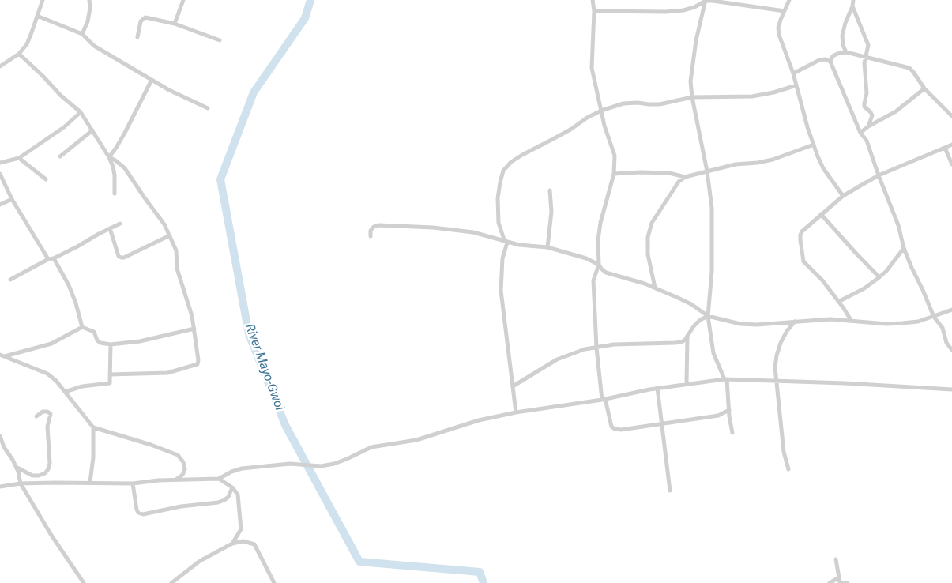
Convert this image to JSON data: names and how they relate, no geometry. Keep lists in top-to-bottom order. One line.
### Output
{"water":["River Mayo-Gwoi"]}
